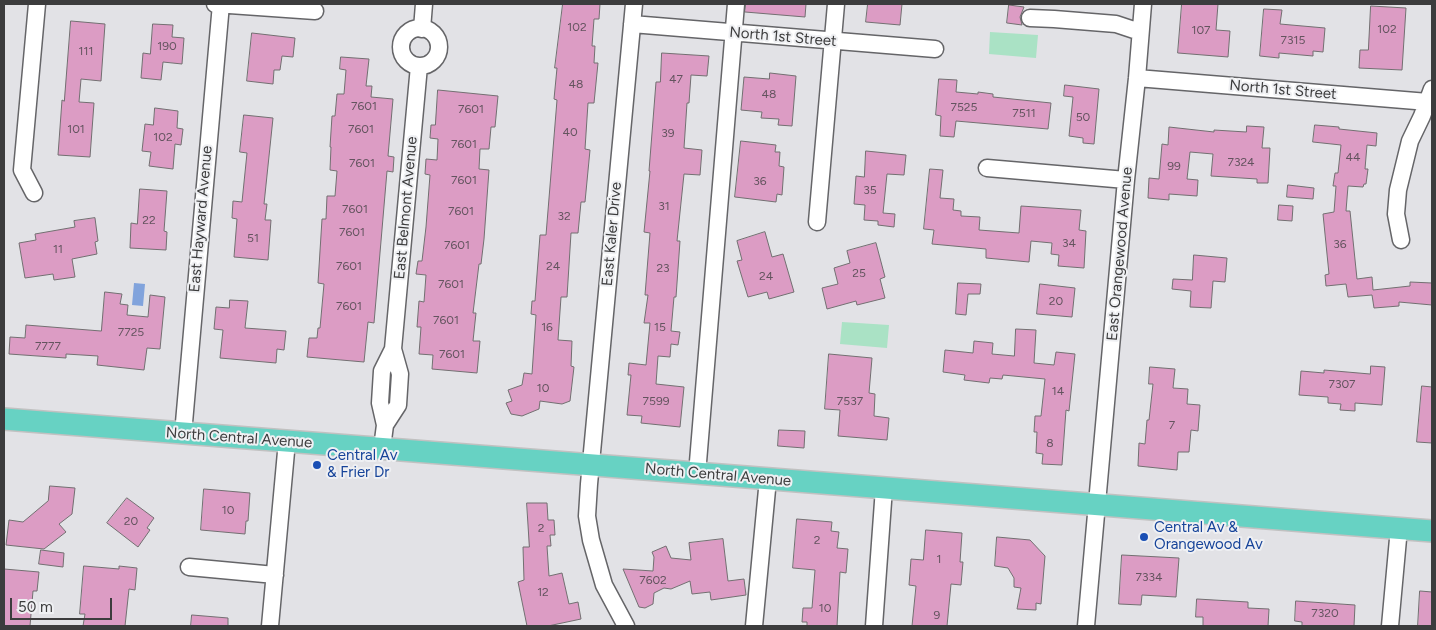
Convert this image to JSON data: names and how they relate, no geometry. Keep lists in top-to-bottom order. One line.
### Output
{"streets":{"main road":["North Central Avenue"],"street":["North 1st Street","East Belmont Avenue","East Hayward Avenue","East Kaler Drive","East Orangewood Avenue"]},"crossings":[["North 1st Street","East Kaler Drive"],["North 1st Street","East Orangewood Avenue"],["East Belmont Avenue","North Central Avenue"],["East Hayward Avenue","North Central Avenue"],["East Kaler Drive","North Central Avenue"],["East Orangewood Avenue","North Central Avenue"]],"places":["Central Av & Frier Dr","Central Av & Orangewood Av"],"house_numbers":["102","102","107","7315","190","111","47","48","48","7601","7525","7601","7511","50","101","7601","40","39","102","7601","44","7324","7601","99","7601","36","35","31","7601","7601","32","22","7601","51","34","36","7601","11","7601","24","23","25","24","7601","20","7601","7601","16","15","7725","7777","7601","7307","10","14","7599","7537","7","8","10","20","2","2","1","7334","7602","12","10","7320","9"],"scale_bar":"50 m"}
